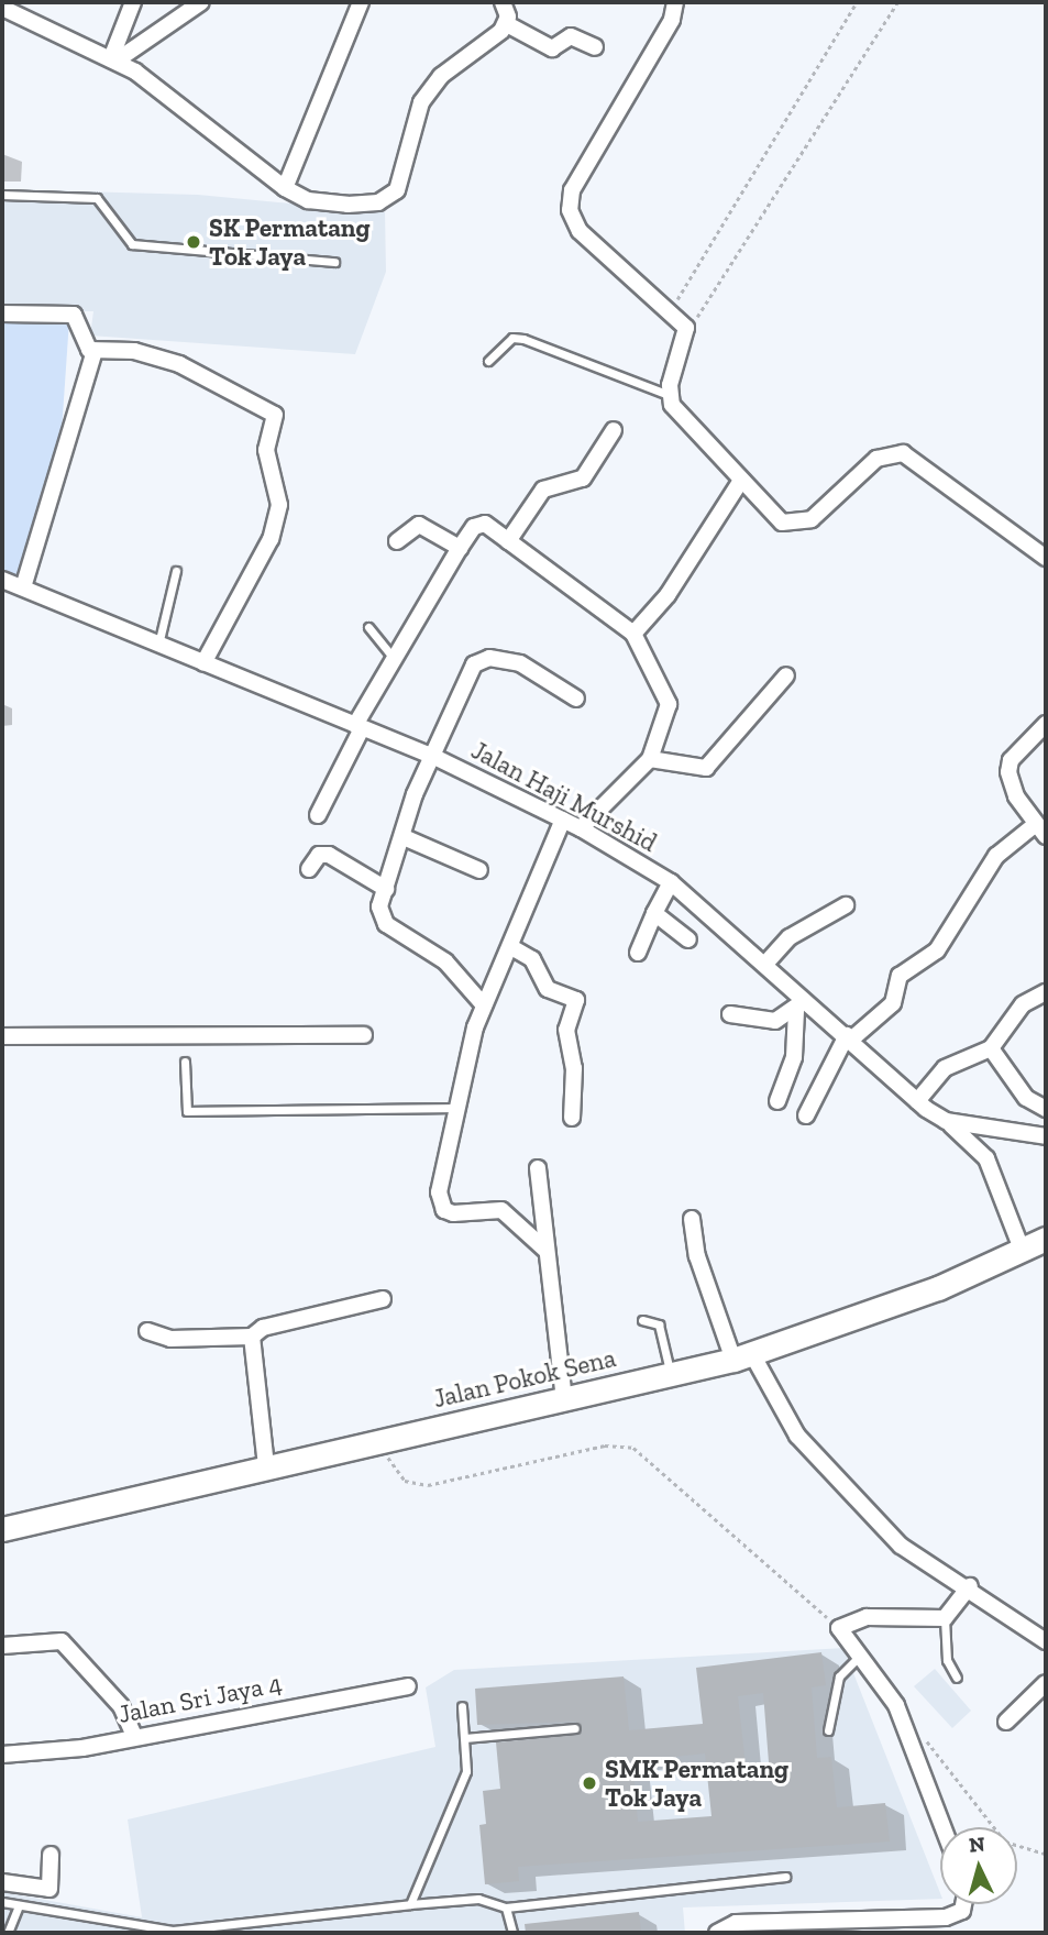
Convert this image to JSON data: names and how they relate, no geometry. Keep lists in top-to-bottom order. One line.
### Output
{"streets":{"main road":["Jalan Pokok Sena"],"street":["Jalan Haji Murshid","Jalan Sri Jaya 4"]},"places":["SK Permatang Tok Jaya","SMK Permatang Tok Jaya"],"north":"top"}
